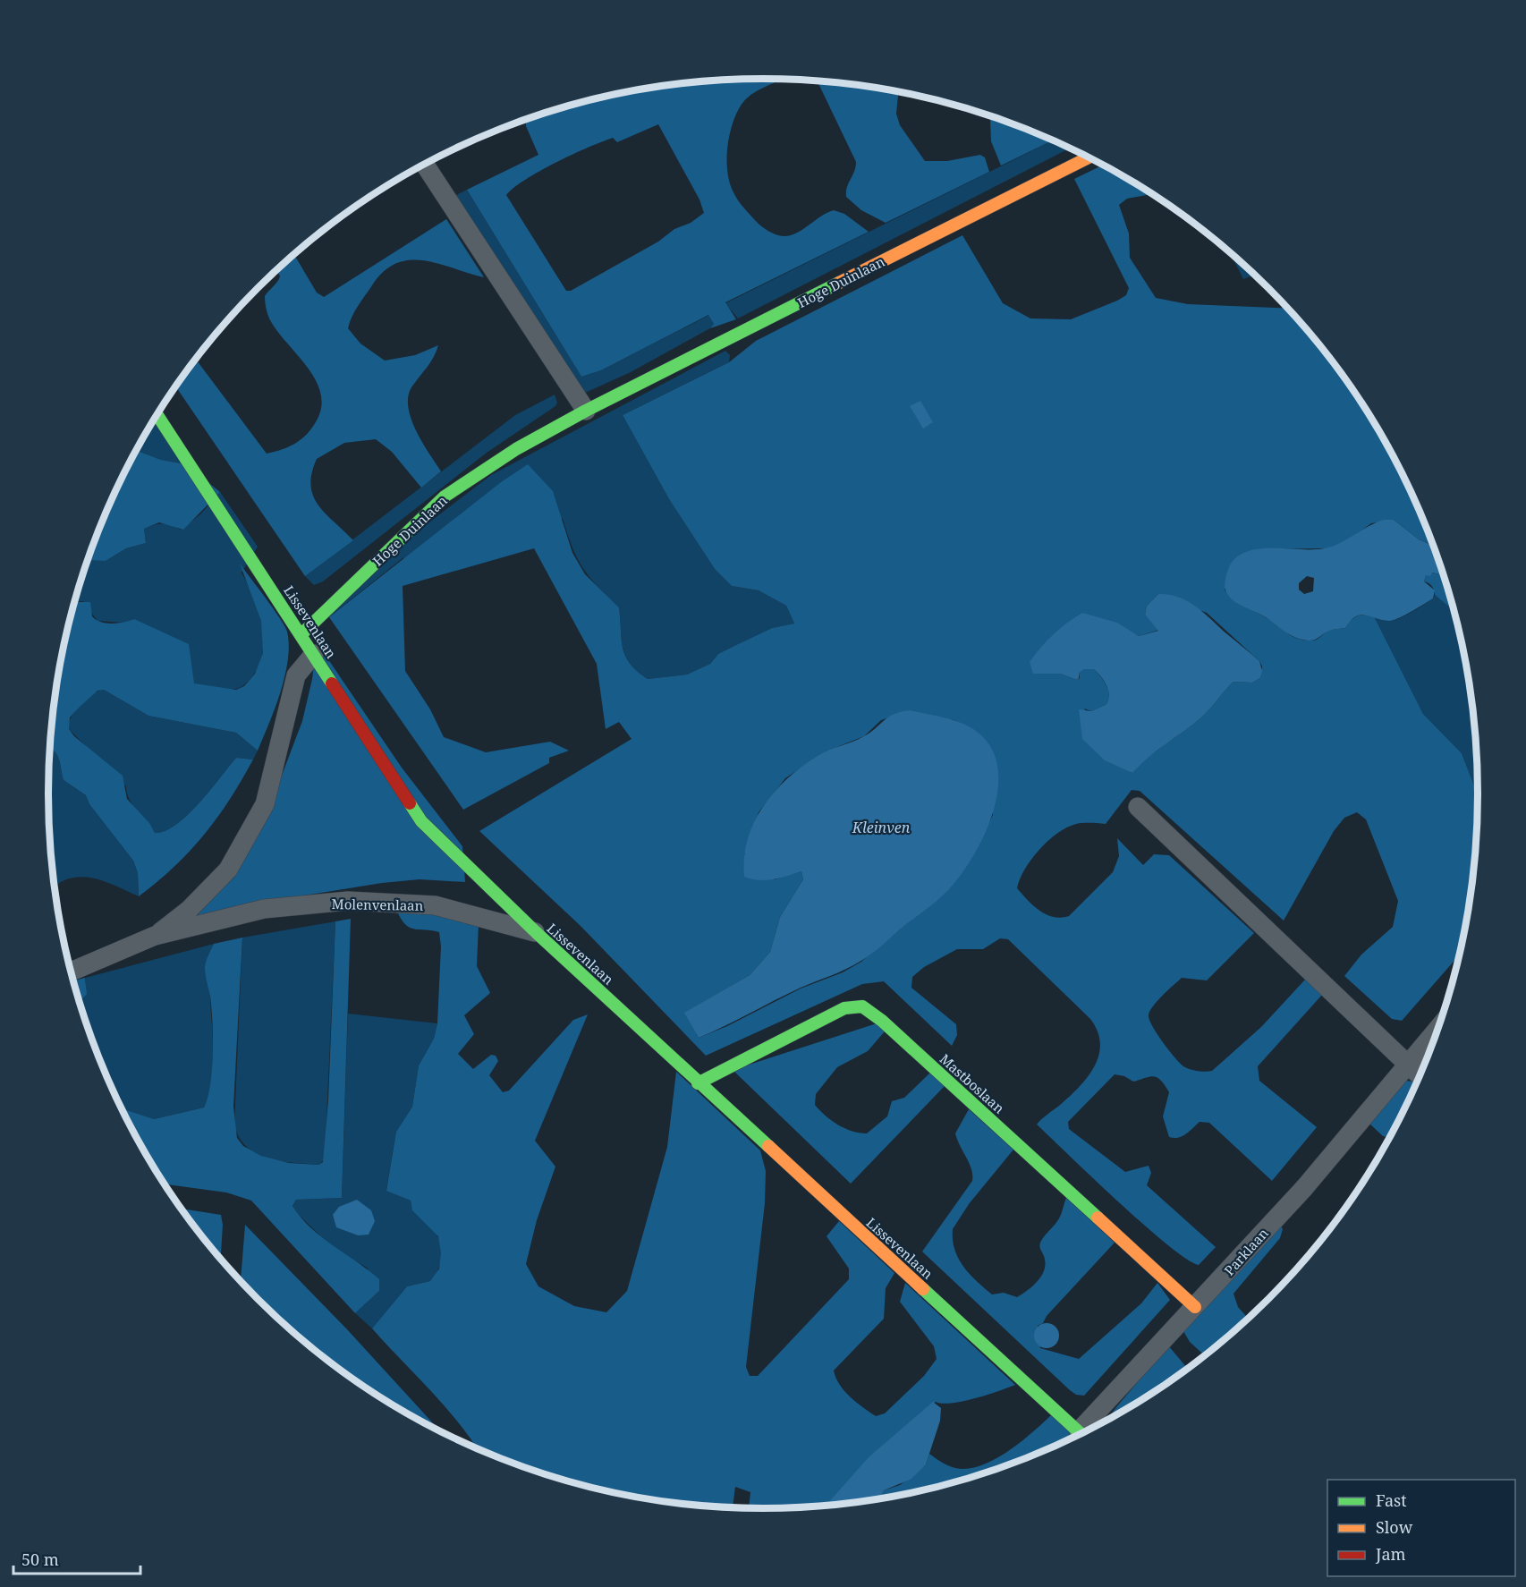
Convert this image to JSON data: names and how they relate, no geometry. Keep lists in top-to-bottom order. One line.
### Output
{"streets":{"street":["Hoge Duinlaan","Lissevenlaan","Molenvenlaan","Mastboslaan","Parklaan"]},"crossings":[["Hoge Duinlaan","Lissevenlaan"],["Lissevenlaan","Molenvenlaan"],["Lissevenlaan","Mastboslaan"],["Mastboslaan","Parklaan"]],"water":["Kleinven"],"legend":["Fast","Slow","Jam"],"scale_bar":"50 m"}
